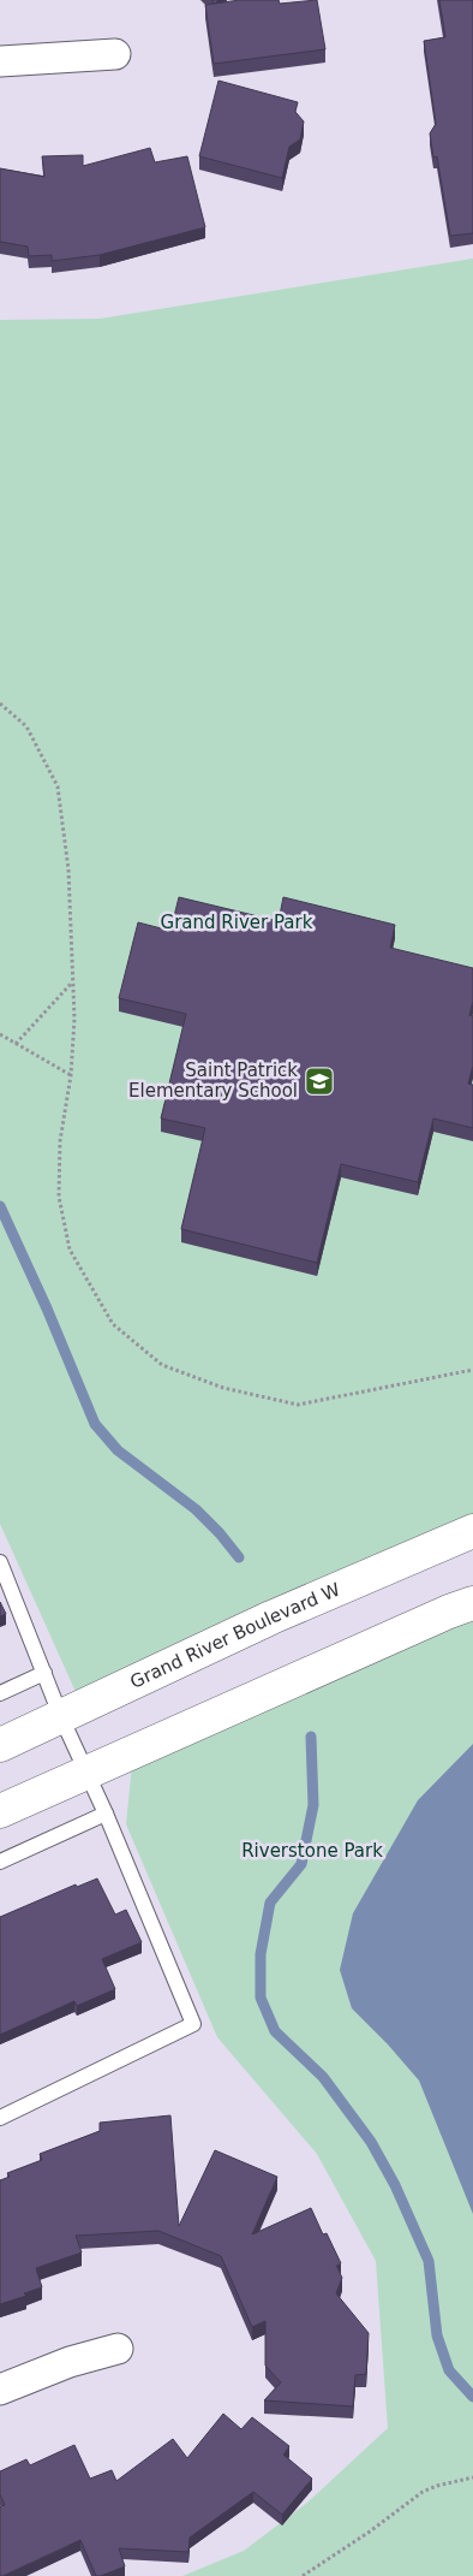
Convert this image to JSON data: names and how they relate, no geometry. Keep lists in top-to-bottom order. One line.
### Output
{"streets":{"street":["Grand River Boulevard W"]},"parks":["Grand River Park","Riverstone Park"],"places":{"school or university":["Saint Patrick Elementary School"]}}
